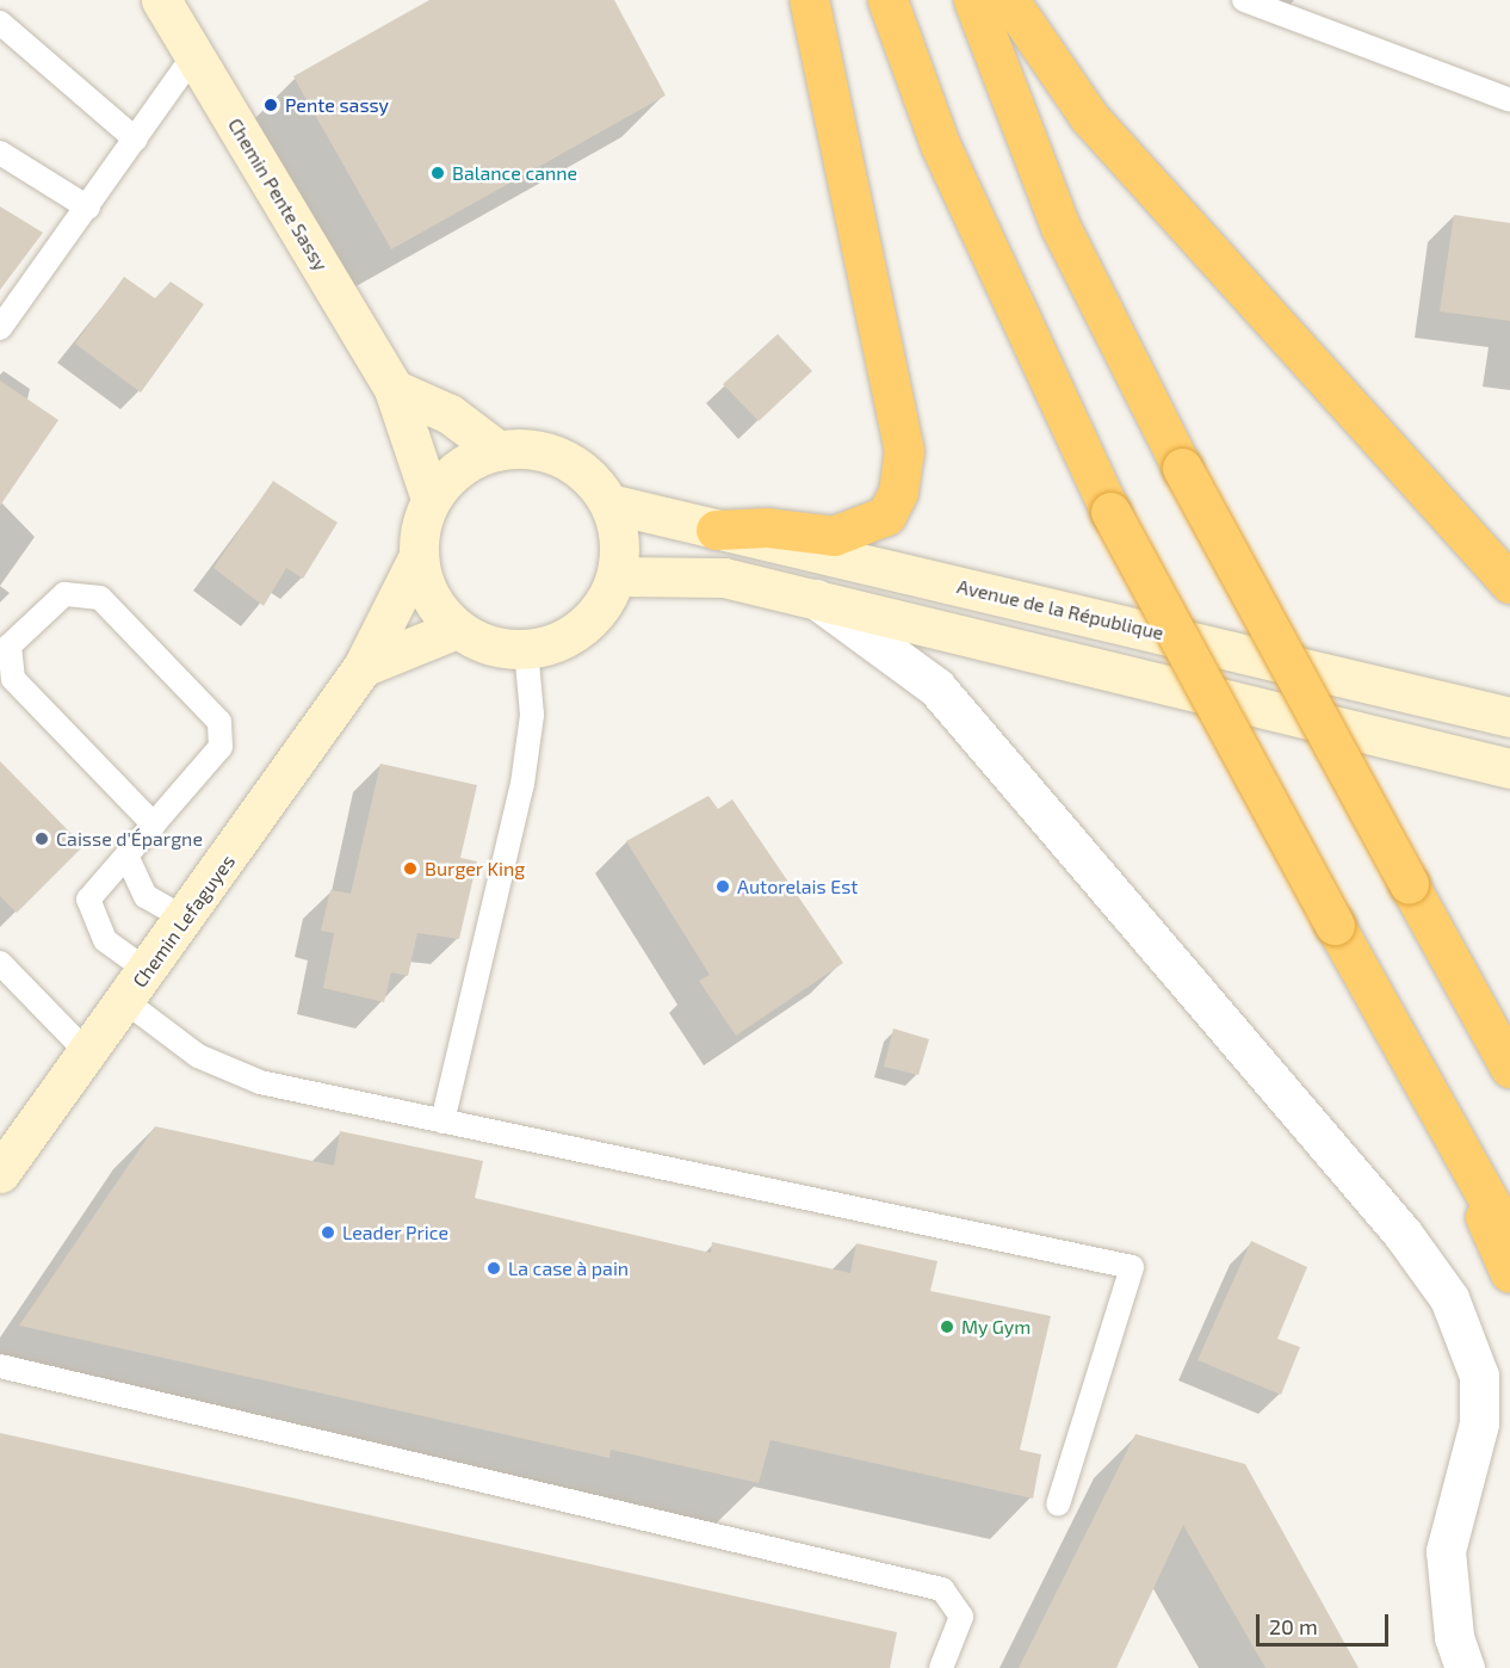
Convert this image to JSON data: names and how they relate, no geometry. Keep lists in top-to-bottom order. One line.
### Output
{"streets":{"main road":["Chemin Pente Sassy","Avenue de la République","Chemin Lefaguyes"]},"crossings":[["Chemin Pente Sassy","Avenue de la République"],["Chemin Pente Sassy","Chemin Lefaguyes"],["Avenue de la République","Chemin Lefaguyes"]],"places":["Pente sassy","Balance canne","Caisse d'Épargne","Burger King","Autorelais Est","Leader Price","La case à pain","My Gym"],"scale_bar":"20 m"}
